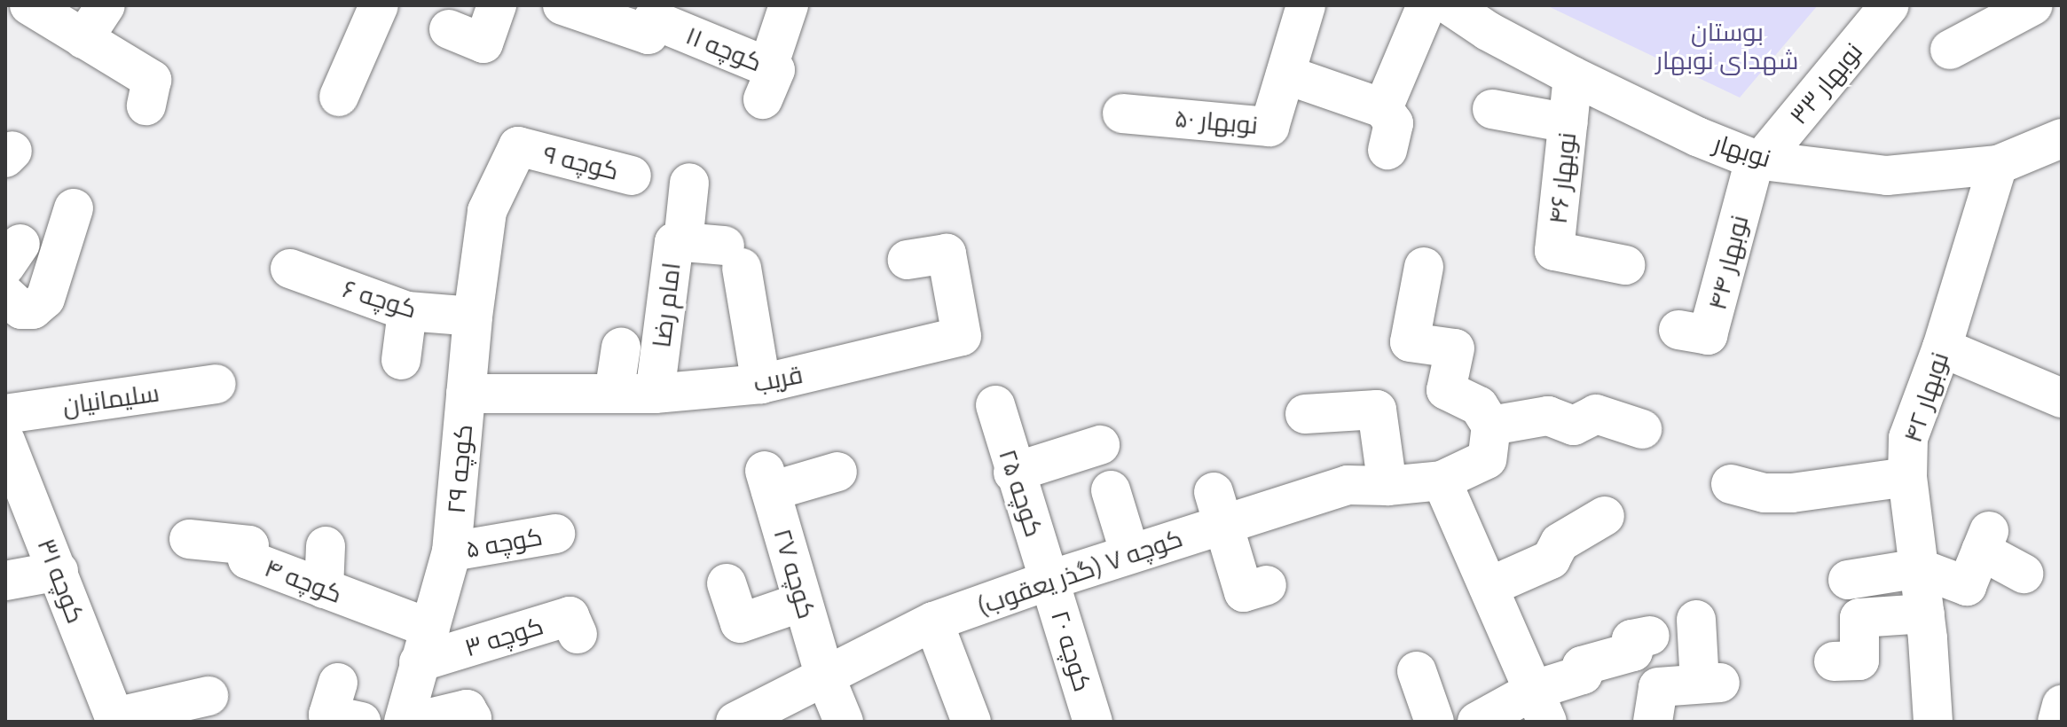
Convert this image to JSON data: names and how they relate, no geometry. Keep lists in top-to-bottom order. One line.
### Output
{"streets":{"street":["کوچه ۱۱","نوبهار ۳۳","نوبهار ۵۰","نوبهار","کوچه ۹","نوبهار ۴۶","نوبهار ۴۴","کوچه ۶","امام رضا","قریب","نوبهار ۴۲","سلیمانیان","کوچه ۲۹","کوچه ۲۵","کوچه ۵","کوچه ۷ (گذر یعقوب)","کوچه ۲۷","کوچه ۳۱","کوچه ۴","کوچه ۳","کوچه ۲۰"]},"crossings":[["نوبهار ۳۳","نوبهار"],["نوبهار ۳۳","نوبهار ۴۴"],["نوبهار","نوبهار ۴۶"],["نوبهار","نوبهار ۴۴"],["نوبهار","نوبهار ۴۲"],["کوچه ۹","کوچه ۲۹"],["کوچه ۶","کوچه ۲۹"],["امام رضا","قریب"],["قریب","کوچه ۲۹"],["کوچه ۲۹","کوچه ۵"],["کوچه ۲۹","کوچه ۴"],["کوچه ۲۹","کوچه ۳"],["کوچه ۲۵","کوچه ۷ (گذر یعقوب)"],["کوچه ۲۵","کوچه ۲۰"],["کوچه ۷ (گذر یعقوب)","کوچه ۲۷"],["کوچه ۷ (گذر یعقوب)","کوچه ۲۰"],["کوچه ۴","کوچه ۳"]],"parks":["بوستان شهدای نوبهار"]}
